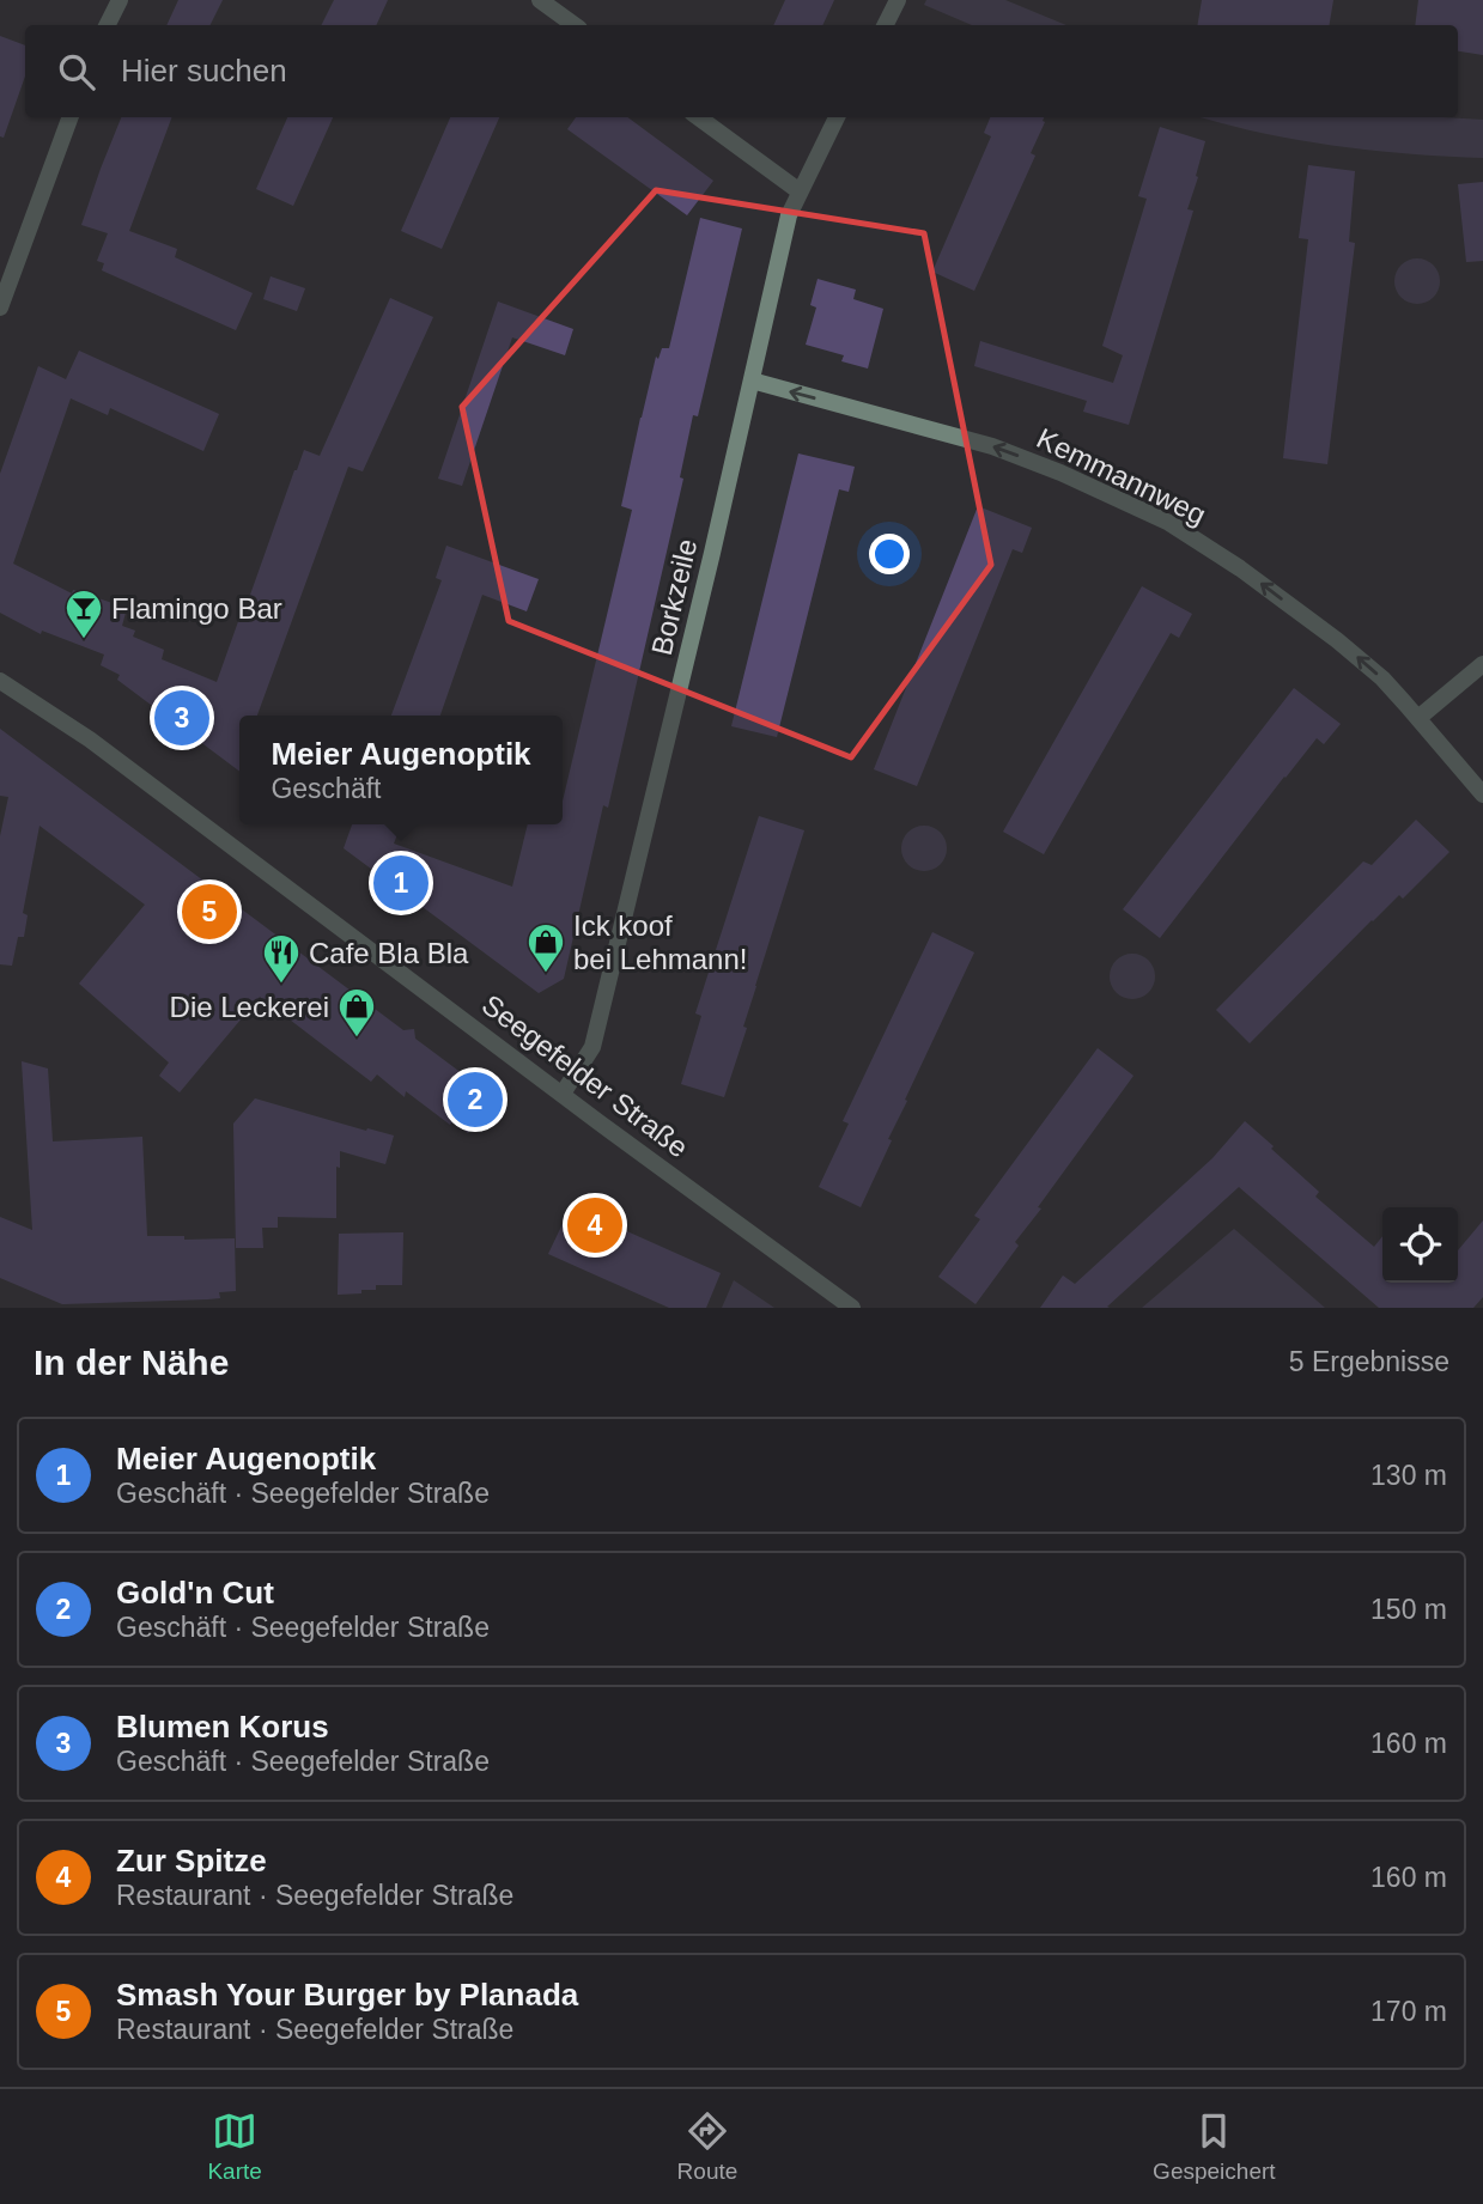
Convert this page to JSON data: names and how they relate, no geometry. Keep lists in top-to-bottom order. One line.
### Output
{"streets":{"street":["Kemmannweg","Borkzeile","Seegefelder Straße"]},"crossings":[["Kemmannweg","Borkzeile"],["Borkzeile","Seegefelder Straße"]],"one_way":["Kemmannweg"],"places":{"bar":["Flamingo Bar"],"shop":["Ick koof bei Lehmann!","Die Leckerei"],"restaurant":["Cafe Bla Bla"]},"page":{"search":"Hier suchen","pins":["3","1","5","2","4"],"popup":["Meier Augenoptik","Geschäft"],"heading":["In der Nähe","5 Ergebnisse"],"list":[{"mark":"1","name":"Meier Augenoptik","note":"Geschäft · Seegefelder Straße","value":"130 m"},{"mark":"2","name":"Gold'n Cut","note":"Geschäft · Seegefelder Straße","value":"150 m"},{"mark":"3","name":"Blumen Korus","note":"Geschäft · Seegefelder Straße","value":"160 m"},{"mark":"4","name":"Zur Spitze","note":"Restaurant · Seegefelder Straße","value":"160 m"},{"mark":"5","name":"Smash Your Burger by Planada","note":"Restaurant · Seegefelder Straße","value":"170 m"}],"nav":["Karte","Route","Gespeichert"]}}
